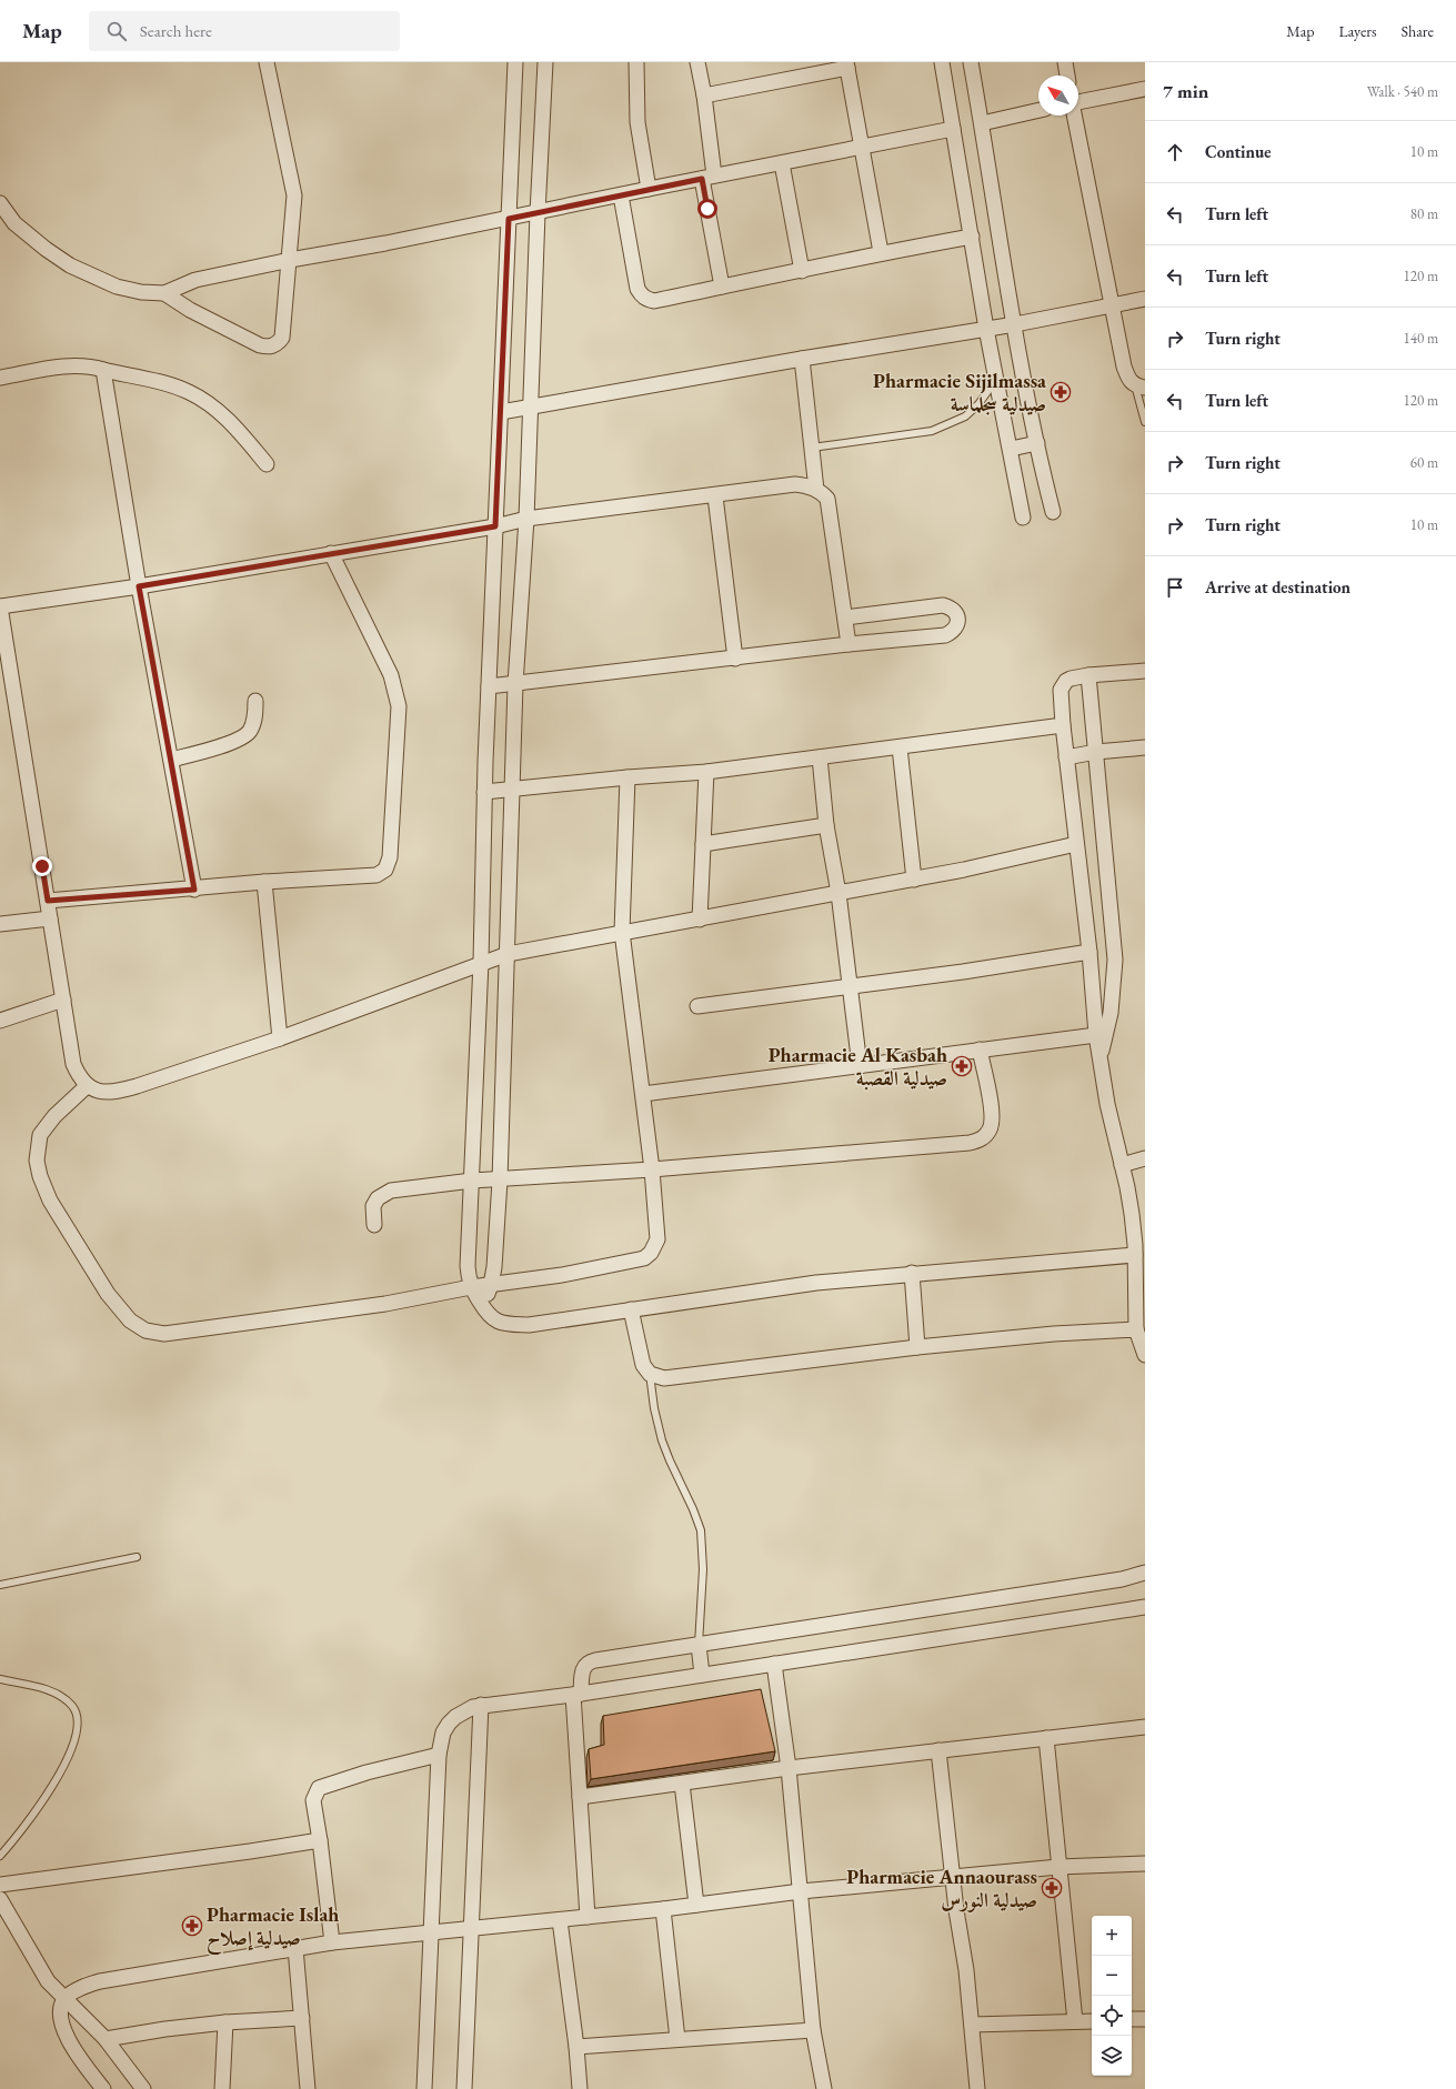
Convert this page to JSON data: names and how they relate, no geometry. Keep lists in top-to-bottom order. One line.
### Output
{"places":{"pharmacy":["Pharmacie Sijilmassa صيدلية سجلماسة","Pharmacie Al Kasbah صيدلية القصبة","Pharmacie Annaourass صيدلية النورس","Pharmacie Islah صيدلية إصلاح"]},"north":"top left","page":{"header":"Map","search":"Search here","nav":["Map","Layers","Share"],"heading":["7 min","Walk · 540 m"],"list":[["Continue","10 m"],["Turn left","80 m"],["Turn left","120 m"],["Turn right","140 m"],["Turn left","120 m"],["Turn right","60 m"],["Turn right","10 m"],"Arrive at destination"],"map_buttons":["+","−"]}}
